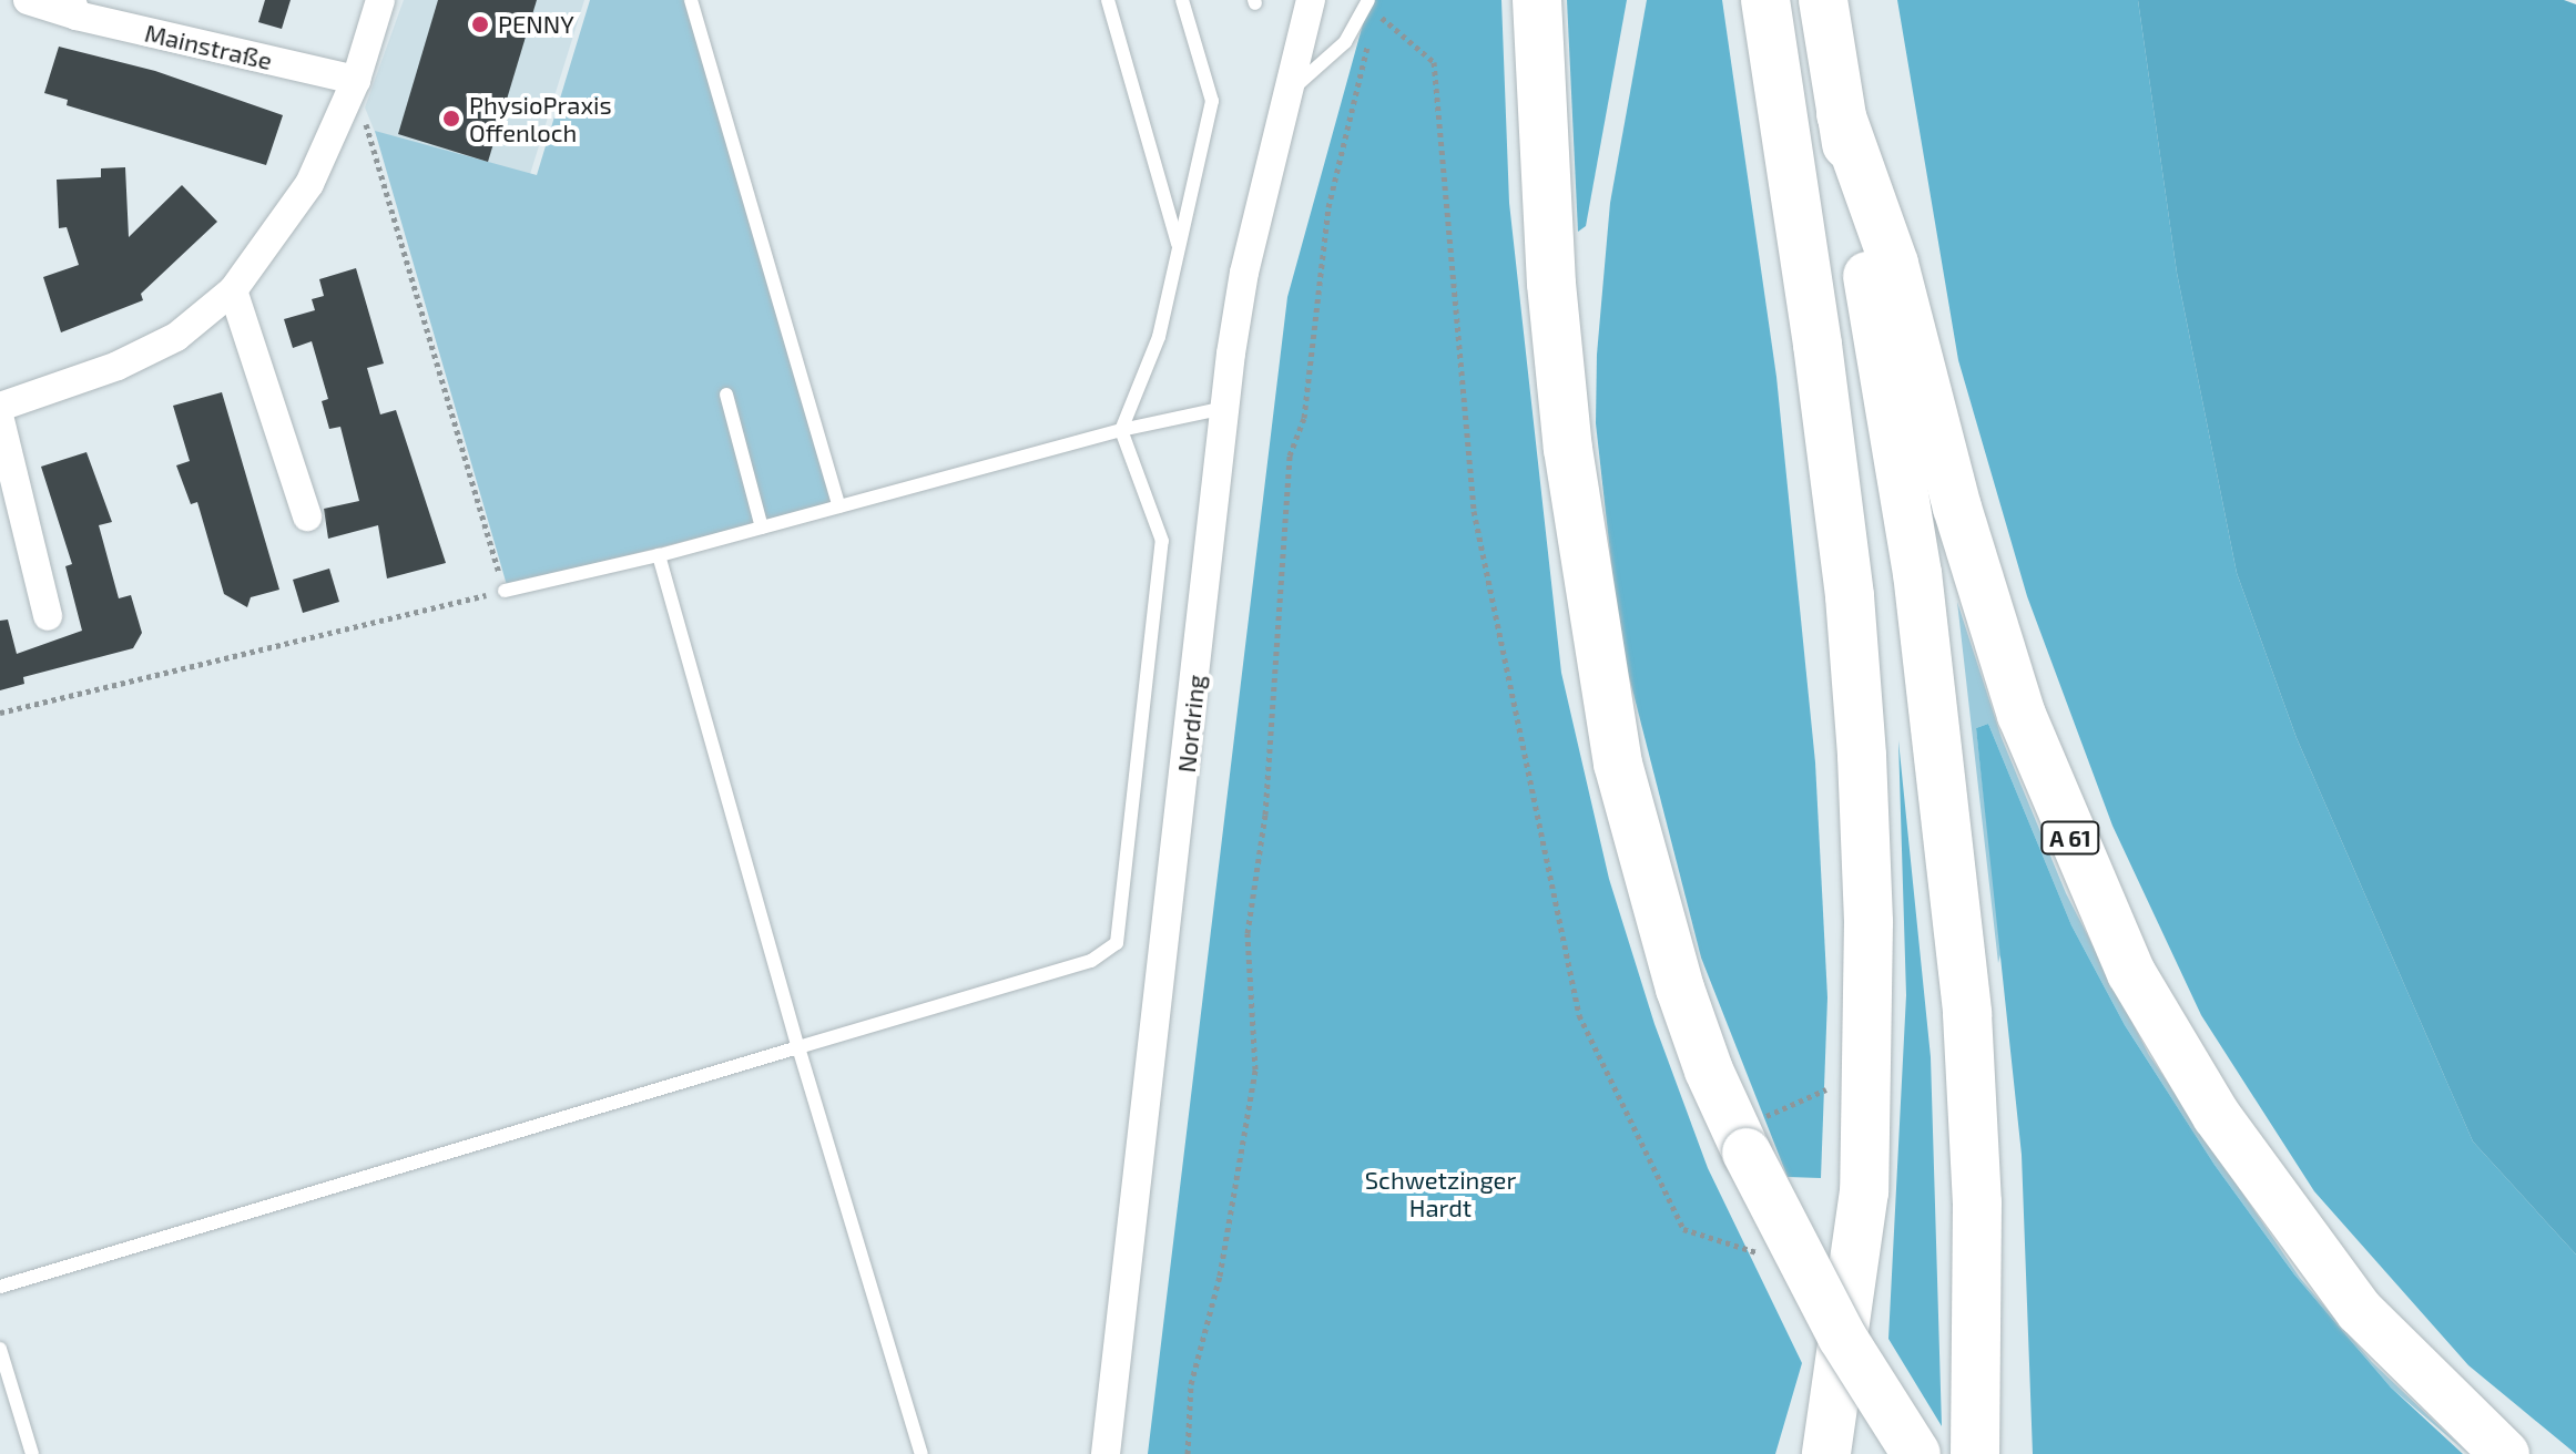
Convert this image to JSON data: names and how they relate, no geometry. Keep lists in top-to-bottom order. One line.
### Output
{"streets":{"highway":["A 61"],"street":["Mainstraße","Nordring"]},"parks":["Schwetzinger Hardt"],"places":["PENNY","PhysioPraxis Offenloch"]}
